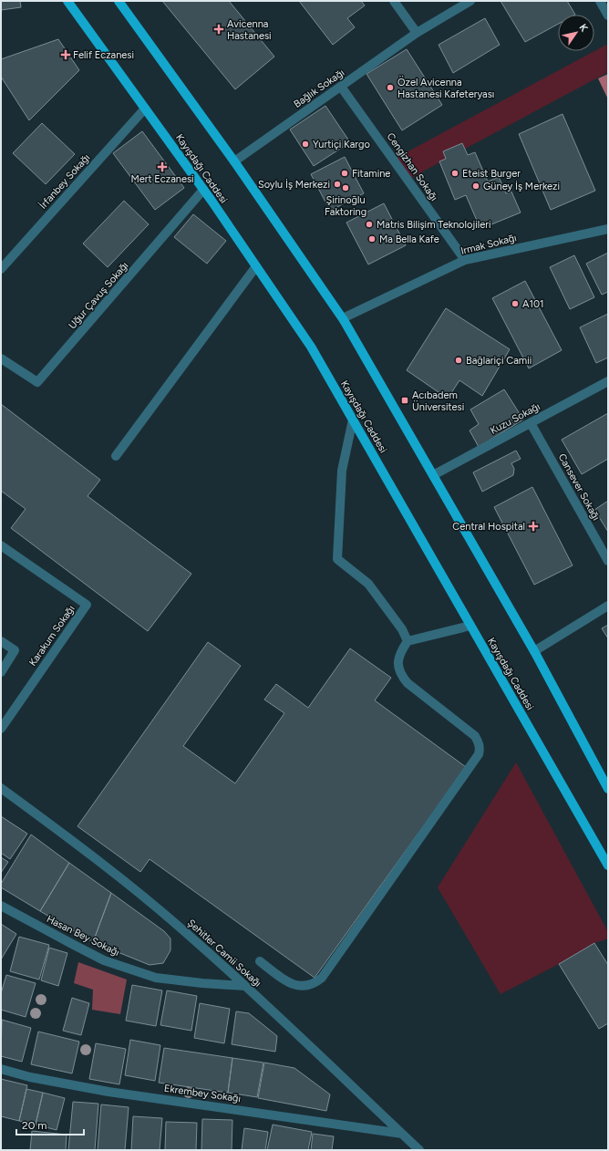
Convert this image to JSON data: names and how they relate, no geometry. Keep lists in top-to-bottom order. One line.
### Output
{"streets":{"main road":["Kayışdağı Caddesi"],"street":["Bağlık Sokağı","Cengizhan Sokağı","İrfanbey Sokağı","Irmak Sokağı","Uğur Çavuş Sokağı","Kuzu Sokağı","Cansever Sokağı","Karakum Sokağı","Hasan Bey Sokağı","Şehitler Camii Sokağı","Ekrembey Sokağı"]},"crossings":[["Bağlık Sokağı","Cengizhan Sokağı"],["Cengizhan Sokağı","Irmak Sokağı"],["Kayışdağı Caddesi","İrfanbey Sokağı"],["Kayışdağı Caddesi","Uğur Çavuş Sokağı"],["Kuzu Sokağı","Cansever Sokağı"],["Hasan Bey Sokağı","Şehitler Camii Sokağı"],["Şehitler Camii Sokağı","Ekrembey Sokağı"]],"places":{"health":["Avicenna Hastanesi","Felif Eczanesi","Mert Eczanesi","Central Hospital"],"other":["Özel Avicenna Hastanesi Kafeteryası","Yurtiçi Kargo","Fitamine","Eteist Burger","Soylu İş Merkezi","Güney İş Merkezi","Şirinoğlu Faktoring","Matris Bilişim Teknolojileri","Ma Bella Kafe","A101","Bağlariçi Camii"],"transit":["Acıbadem Üniversitesi"]},"scale_bar":"20 m","north":"top right"}
